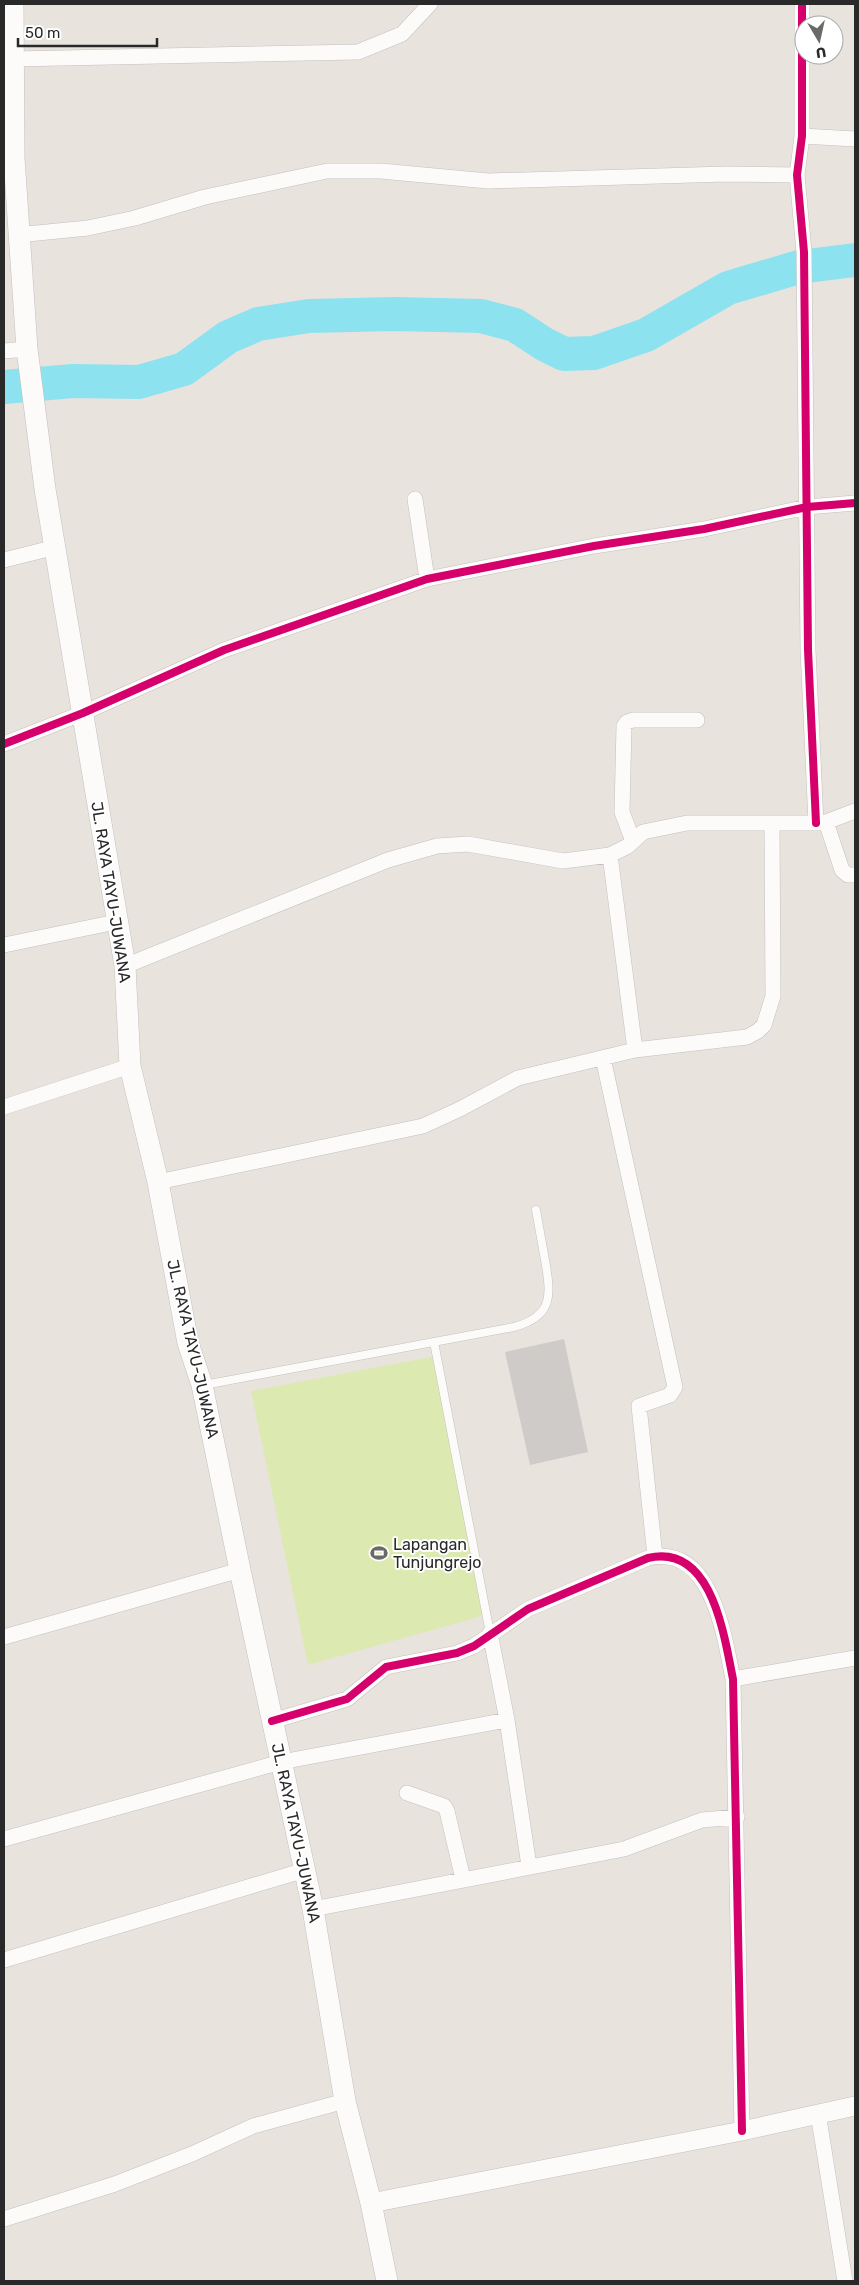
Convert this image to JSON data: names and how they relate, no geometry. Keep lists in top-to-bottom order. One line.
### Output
{"streets":{"main road":["JL. RAYA TAYU-JUWANA"]},"places":{"sports":["Lapangan Tunjungrejo"]},"scale_bar":"50 m","north":"bottom"}
